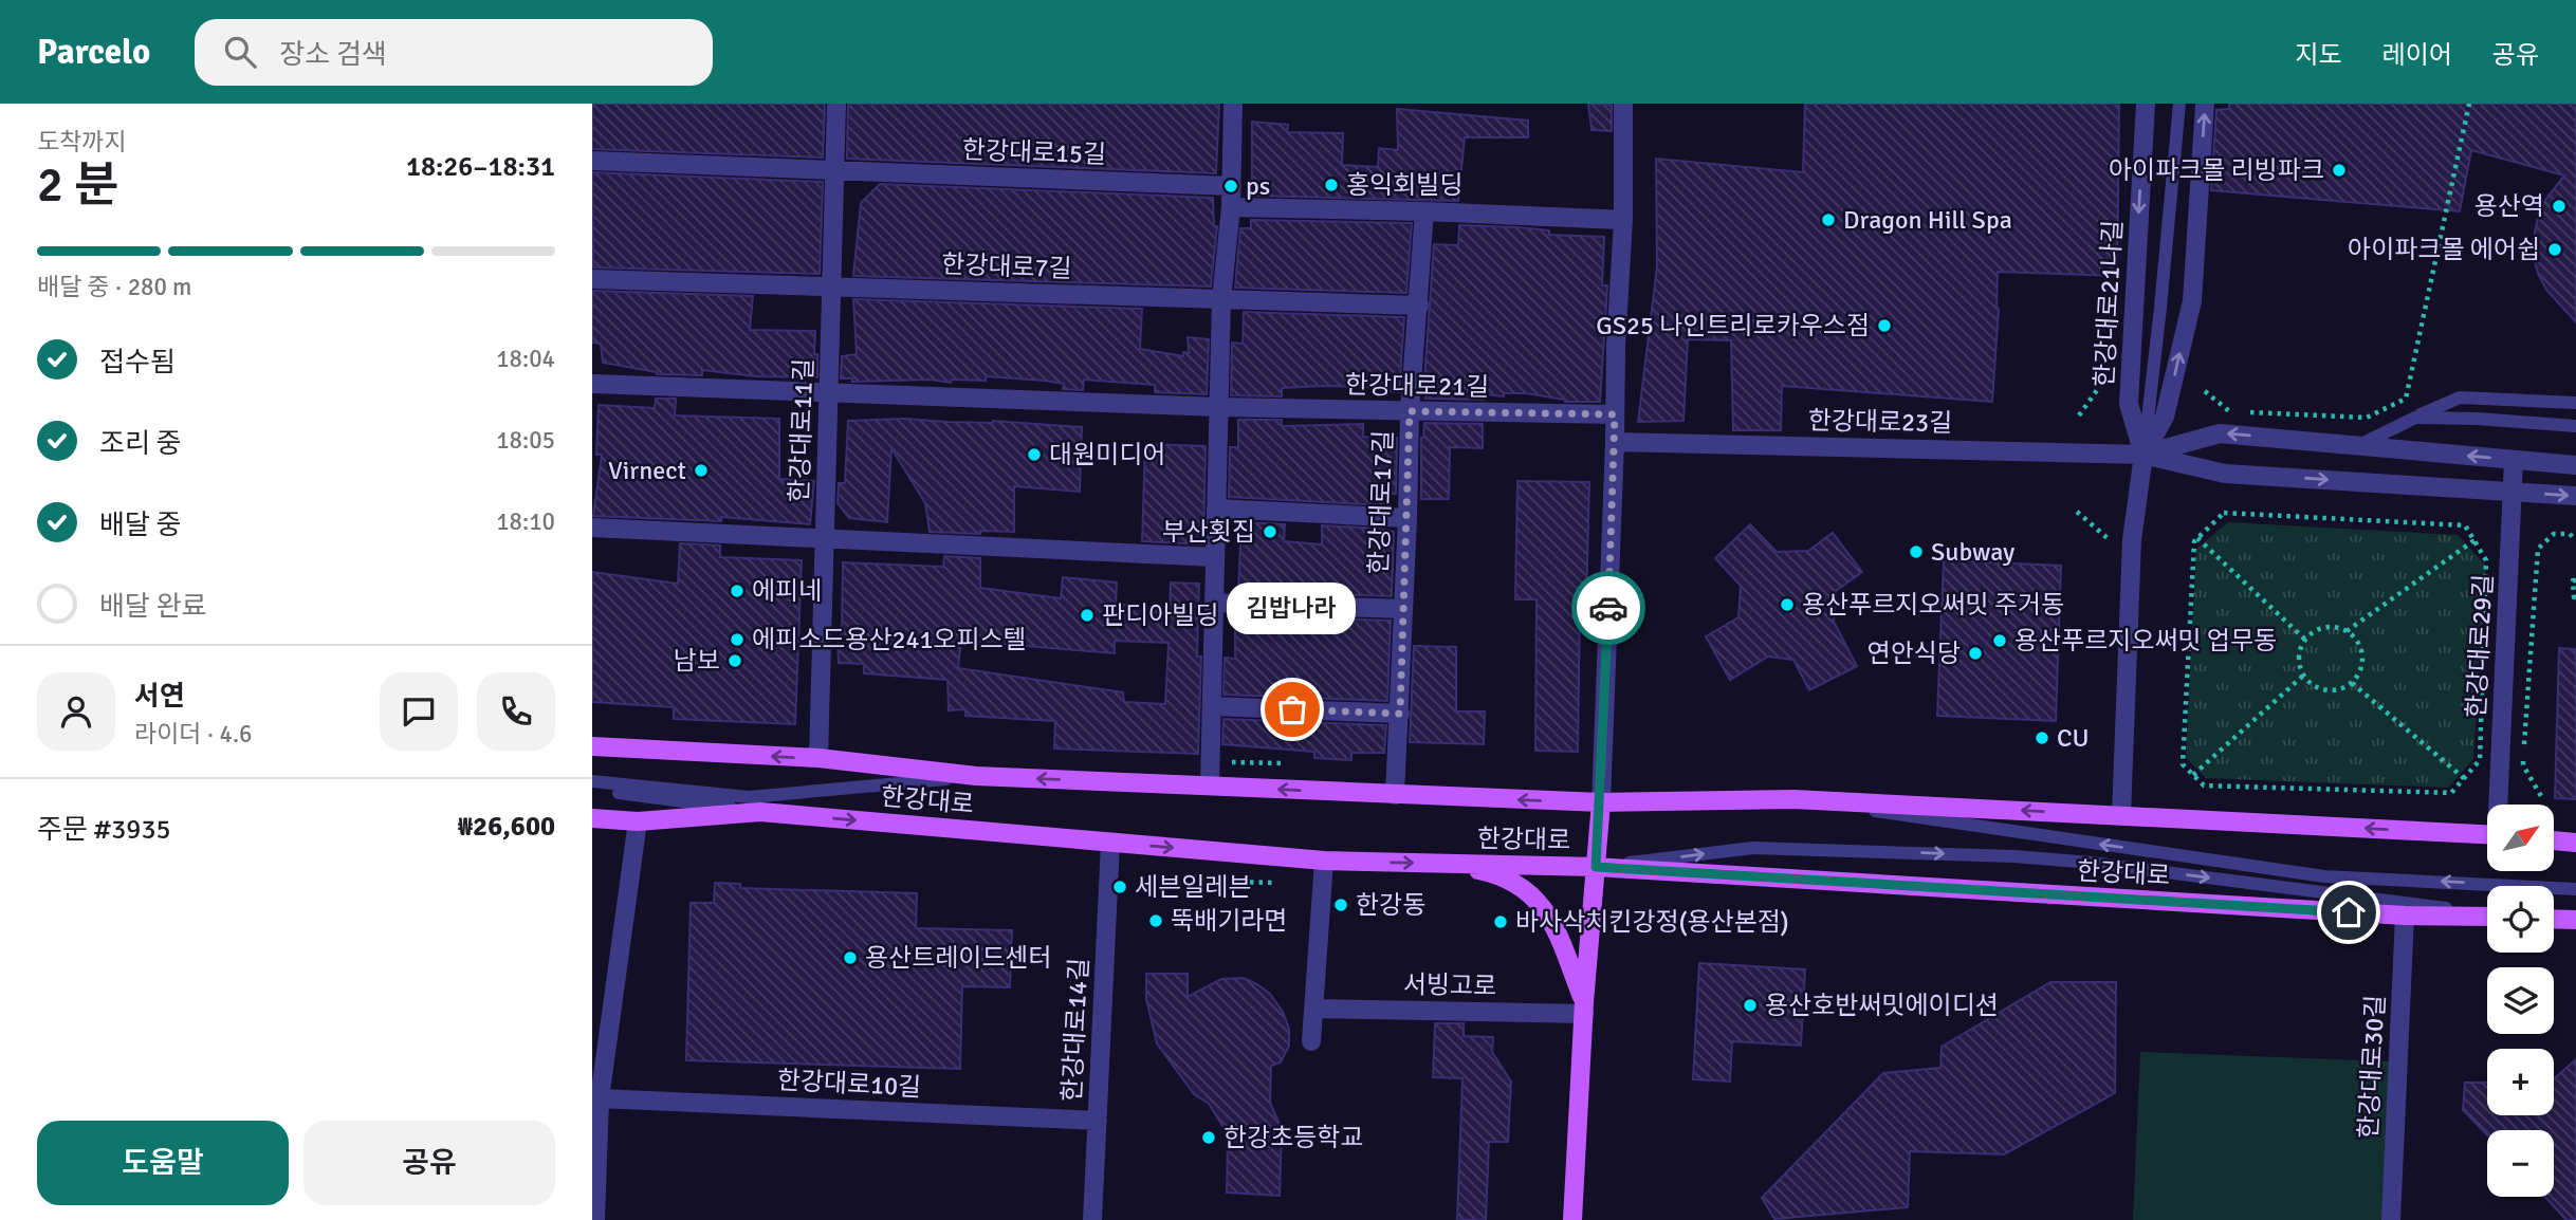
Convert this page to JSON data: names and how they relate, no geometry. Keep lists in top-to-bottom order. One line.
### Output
{"streets":{"main road":["한강대로"],"street":["한강대로15길","한강대로7길","한강대로21나길","한강대로21길","한강대로23길","한강대로11길","한강대로17길","한강대로29길","서빙고로","한강대로14길","한강대로30길","한강대로10길"]},"crossings":[["한강대로15길","한강대로11길"],["한강대로7길","한강대로11길"],["한강대로7길","한강대로17길"],["한강대로21나길","한강대로23길"],["한강대로21길","한강대로17길"],["한강대로23길","한강대로29길"],["한강대로11길","한강대로"],["한강대로17길","한강대로"],["한강대로","한강대로14길"],["한강대로","한강대로30길"],["한강대로14길","한강대로10길"]],"places":["아이파크몰 리빙파크","홍익회빌딩","ps","용산역","Dragon Hill Spa","아이파크몰 에어쉽","GS25 나인트리로카우스점","대원미디어","Virnect","부산횟집","Subway","에피네","용산푸르지오써밋 주거동","판디아빌딩","에피소드용산241오피스텔","용산푸르지오써밋 업무동","연안식당","남보","김밥나라","CU","세븐일레븐","한강동","뚝배기라면","바사삭치킨강정(용산본점)","용산트레이드센터","용산호반써밋에이디션","한강초등학교"],"north":"top right","page":{"header":"Parcelo","search":"장소 검색","nav":["지도","레이어","공유"],"heading":["2 분","도착까지","18:26–18:31"],"panel":["서연","라이더 · 4.6","주문 #3935","₩26,600"],"bar":"배달 중 · 280 m","list":[["접수됨","18:04"],["조리 중","18:05"],["배달 중","18:10"],"배달 완료"],"bubble":"김밥나라","map_buttons":["+","−"],"buttons":["도움말","공유"]}}
